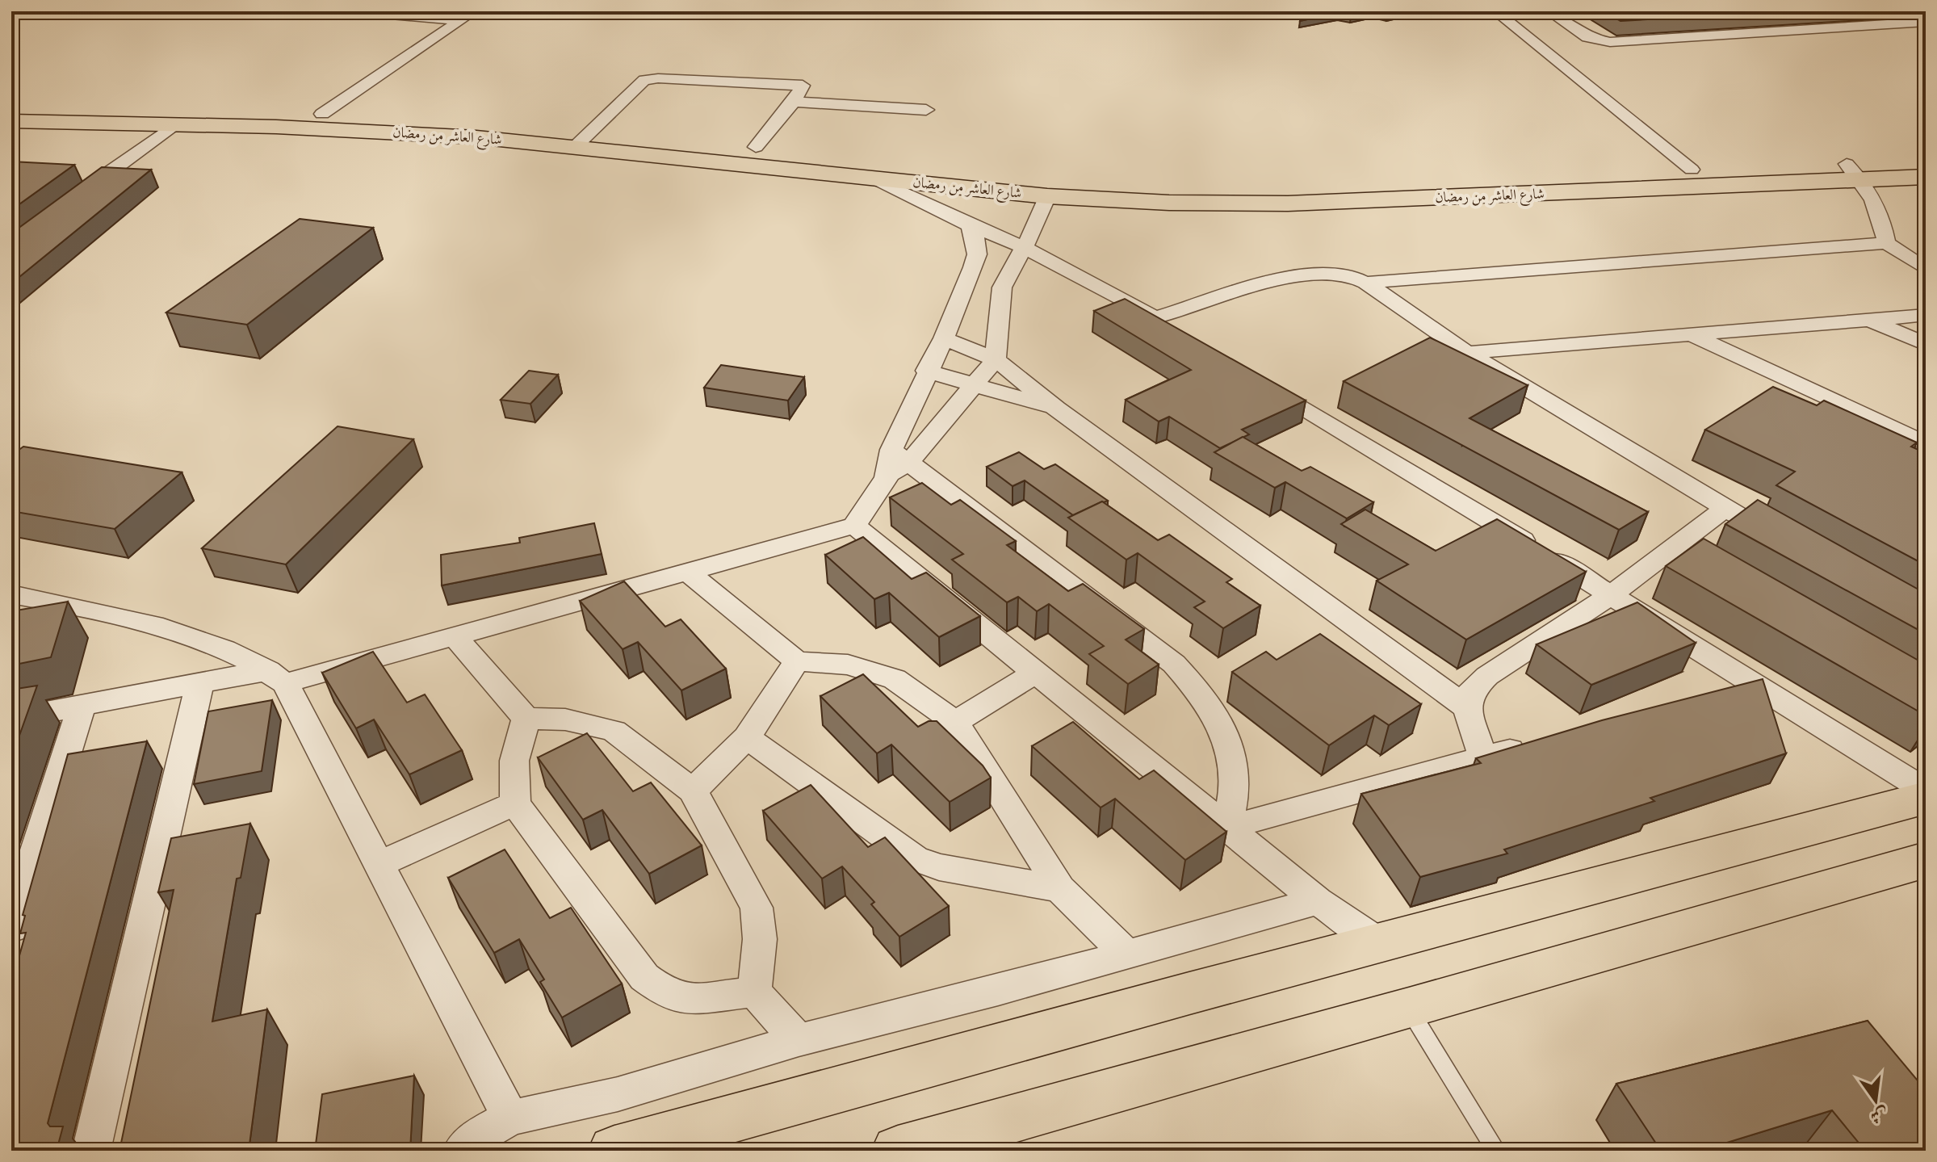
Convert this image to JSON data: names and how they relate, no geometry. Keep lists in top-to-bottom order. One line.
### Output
{"streets":{"main road":["شارع العاشر من رمضان"]},"north":"bottom"}
